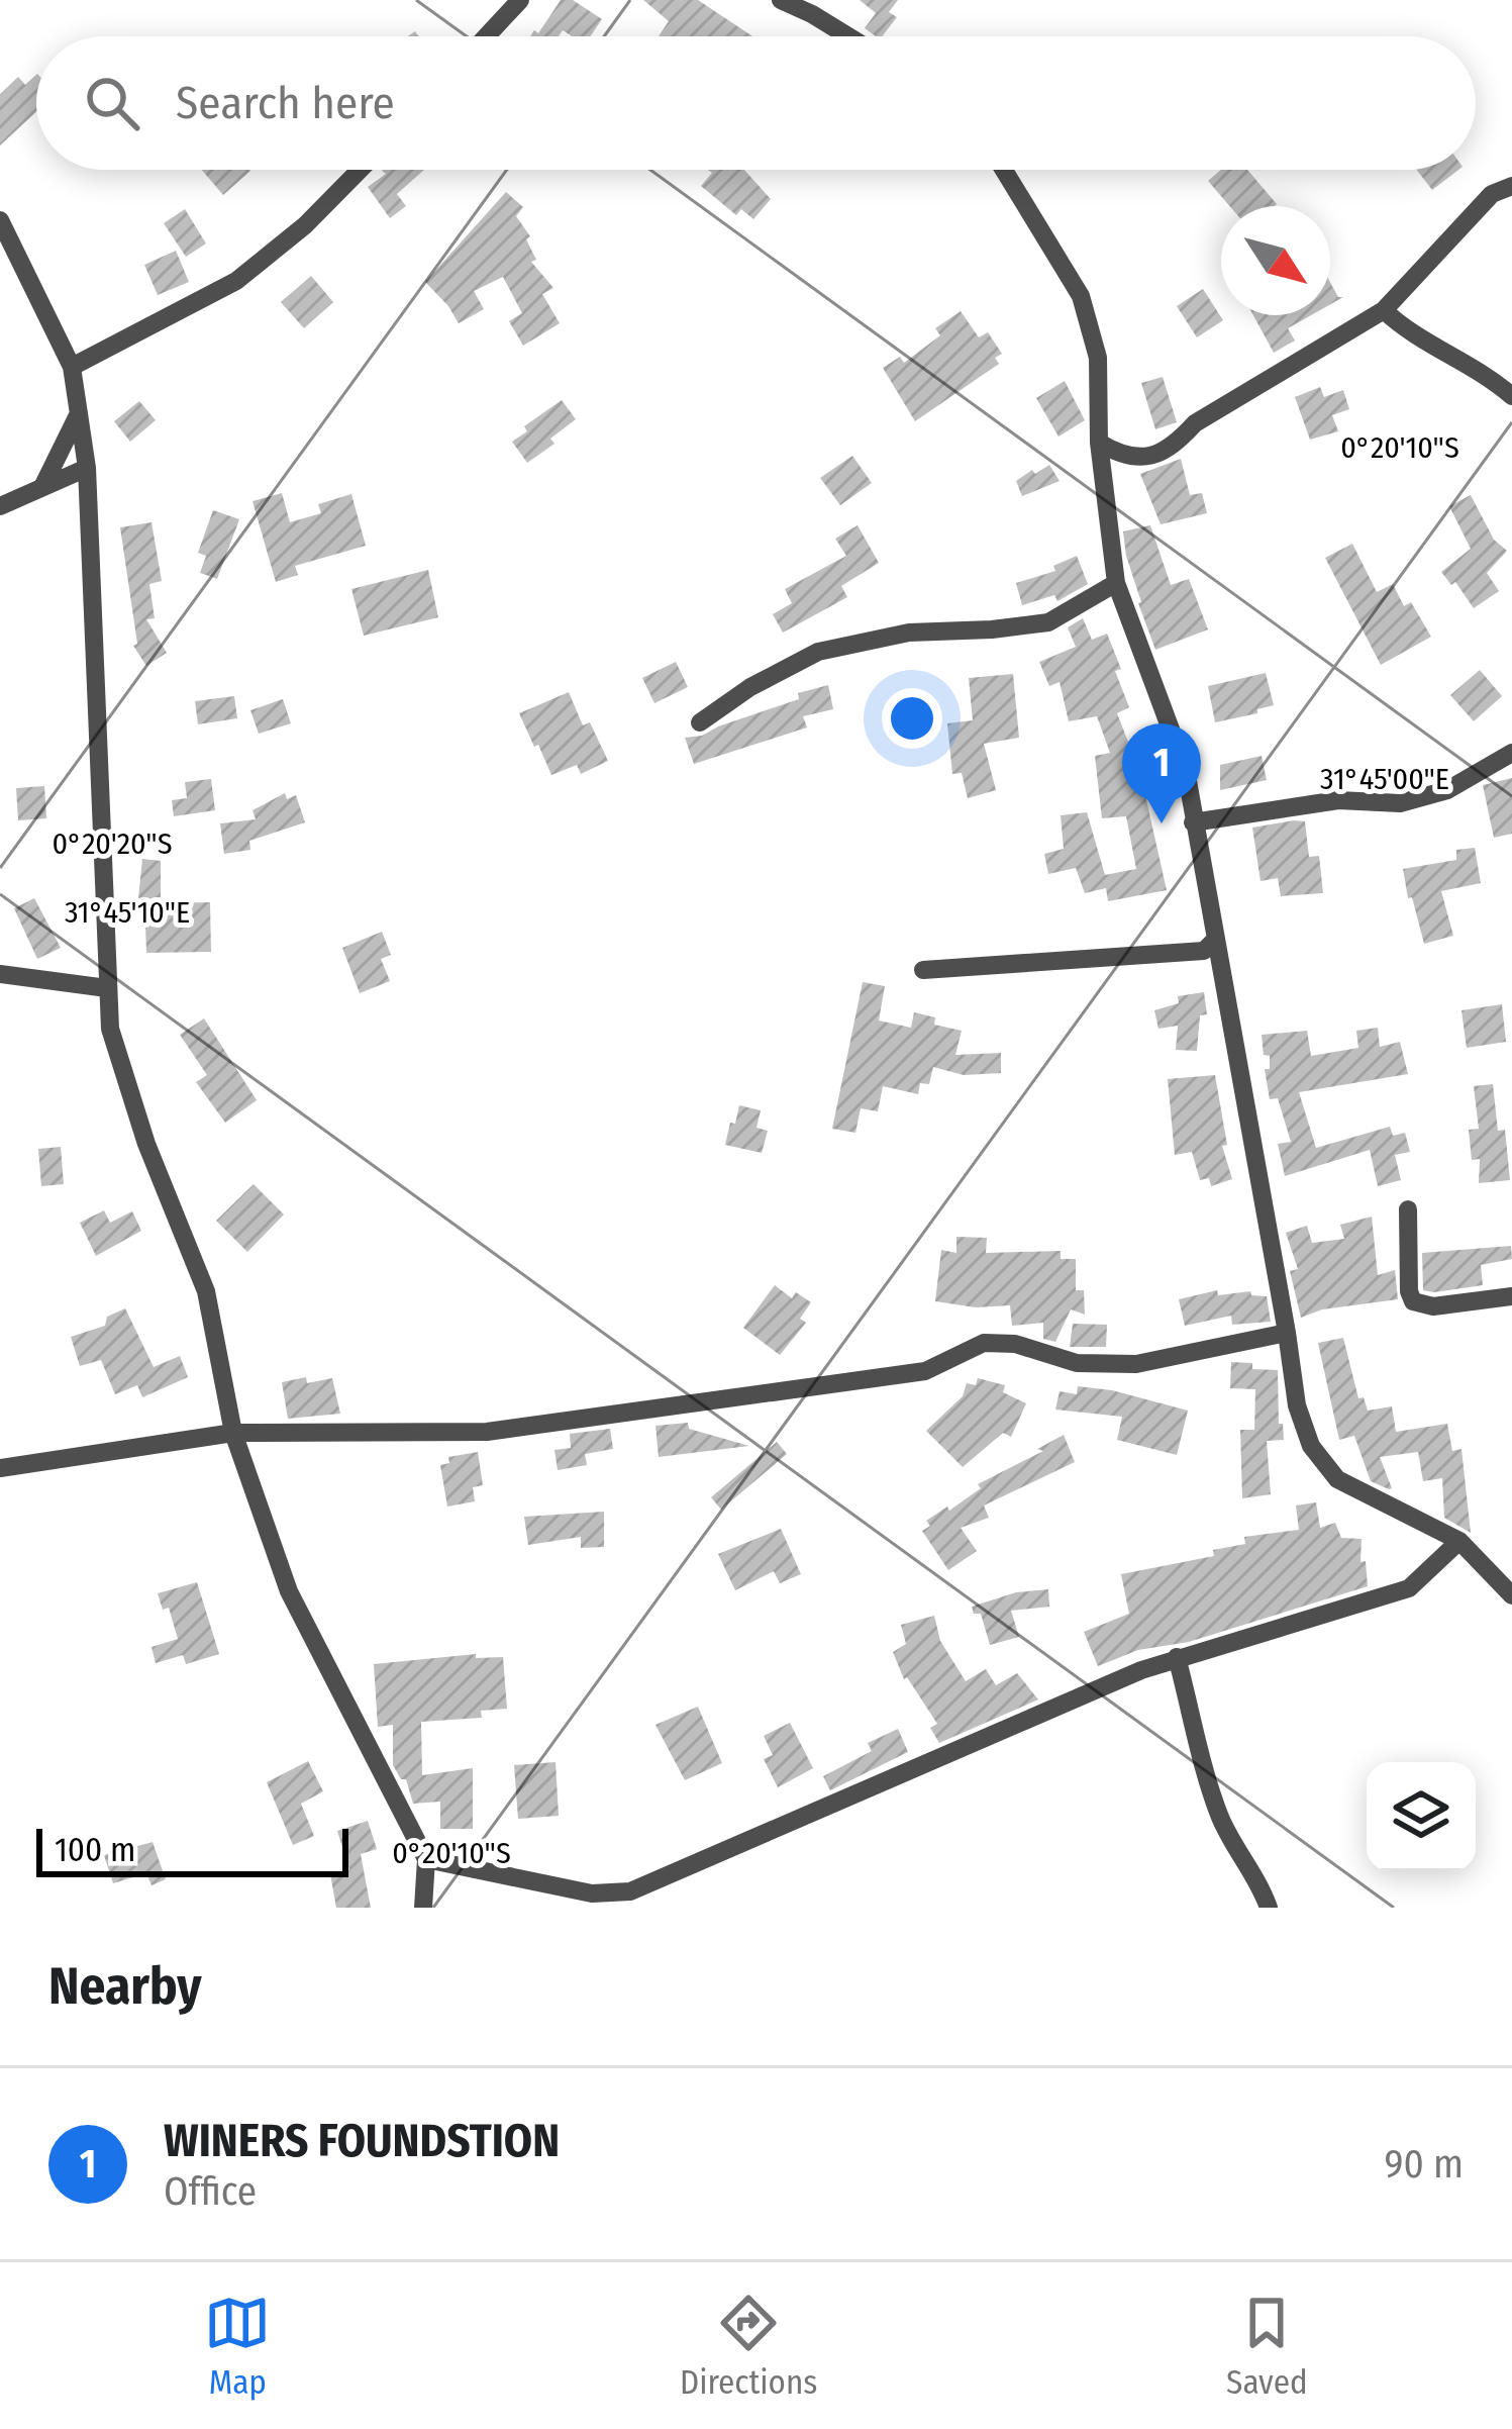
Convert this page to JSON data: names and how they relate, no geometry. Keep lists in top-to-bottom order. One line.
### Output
{"scale_bar":"100 m","north":"bottom right","page":{"search":"Search here","pins":"1","scale":"100 m","heading":"Nearby","list":[{"mark":"1","name":"WINERS FOUNDSTION","note":"Office","value":"90 m"}],"nav":["Map","Directions","Saved"]},"coordinates":["0°20'10\"S","31°45'00\"E","0°20'20\"S","31°45'10\"E"]}
